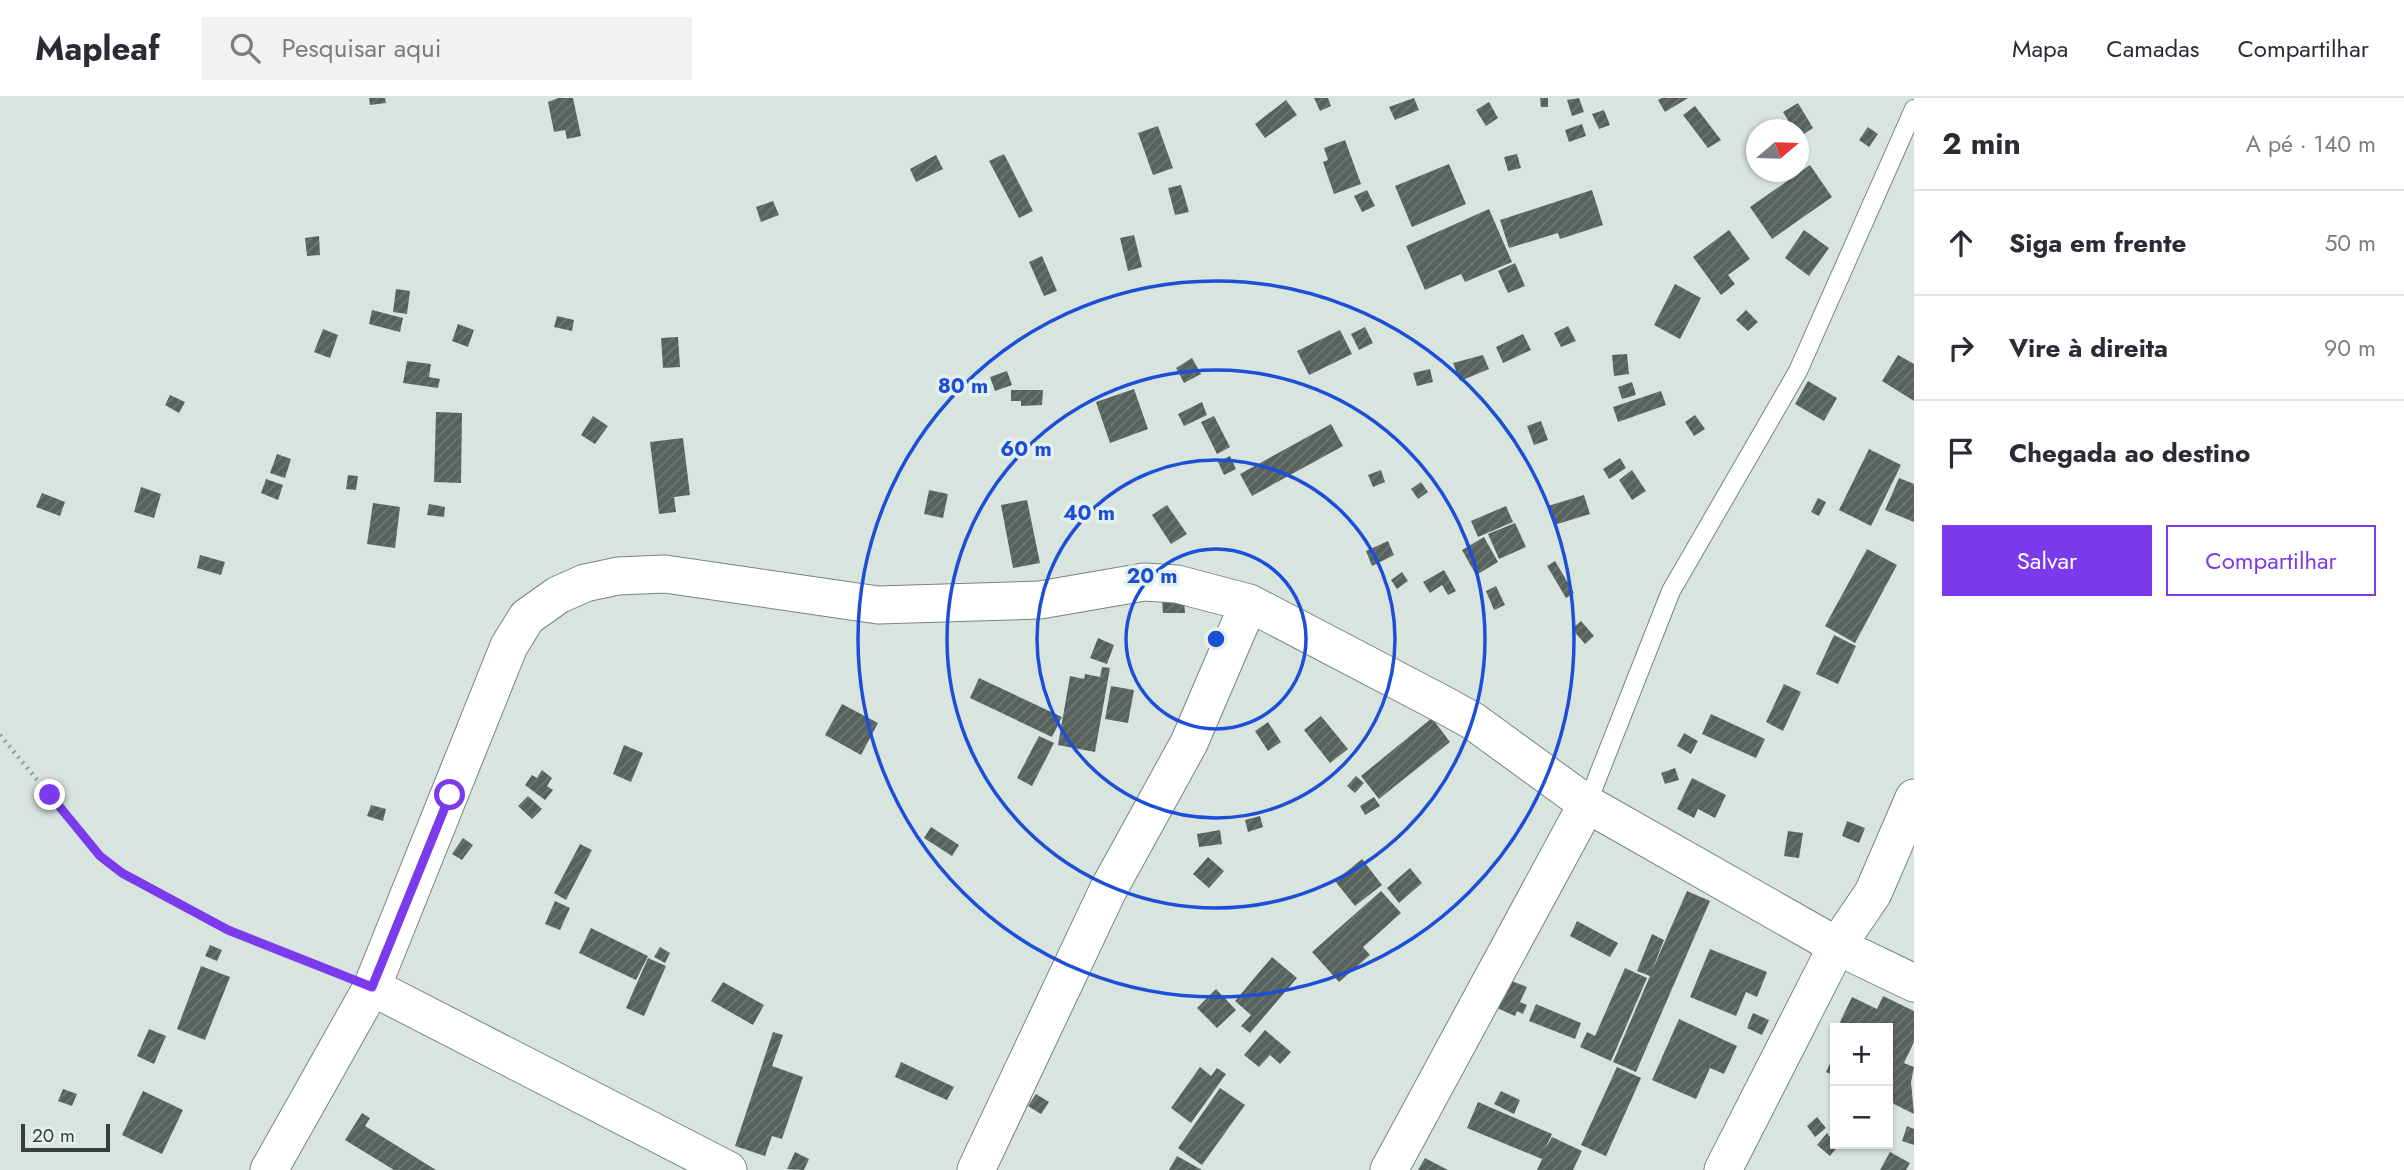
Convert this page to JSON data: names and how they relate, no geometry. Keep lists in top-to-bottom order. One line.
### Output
{"scale_bar":"20 m","north":"right","page":{"header":"Mapleaf","search":"Pesquisar aqui","nav":["Mapa","Camadas","Compartilhar"],"heading":["2 min","A pé · 140 m"],"list":[["Siga em frente","50 m"],["Vire à direita","90 m"],"Chegada ao destino"],"buttons":["Salvar","Compartilhar"],"map_buttons":["+","−"],"scale":"20 m"},"rings":["80 m","60 m","40 m","20 m"]}
